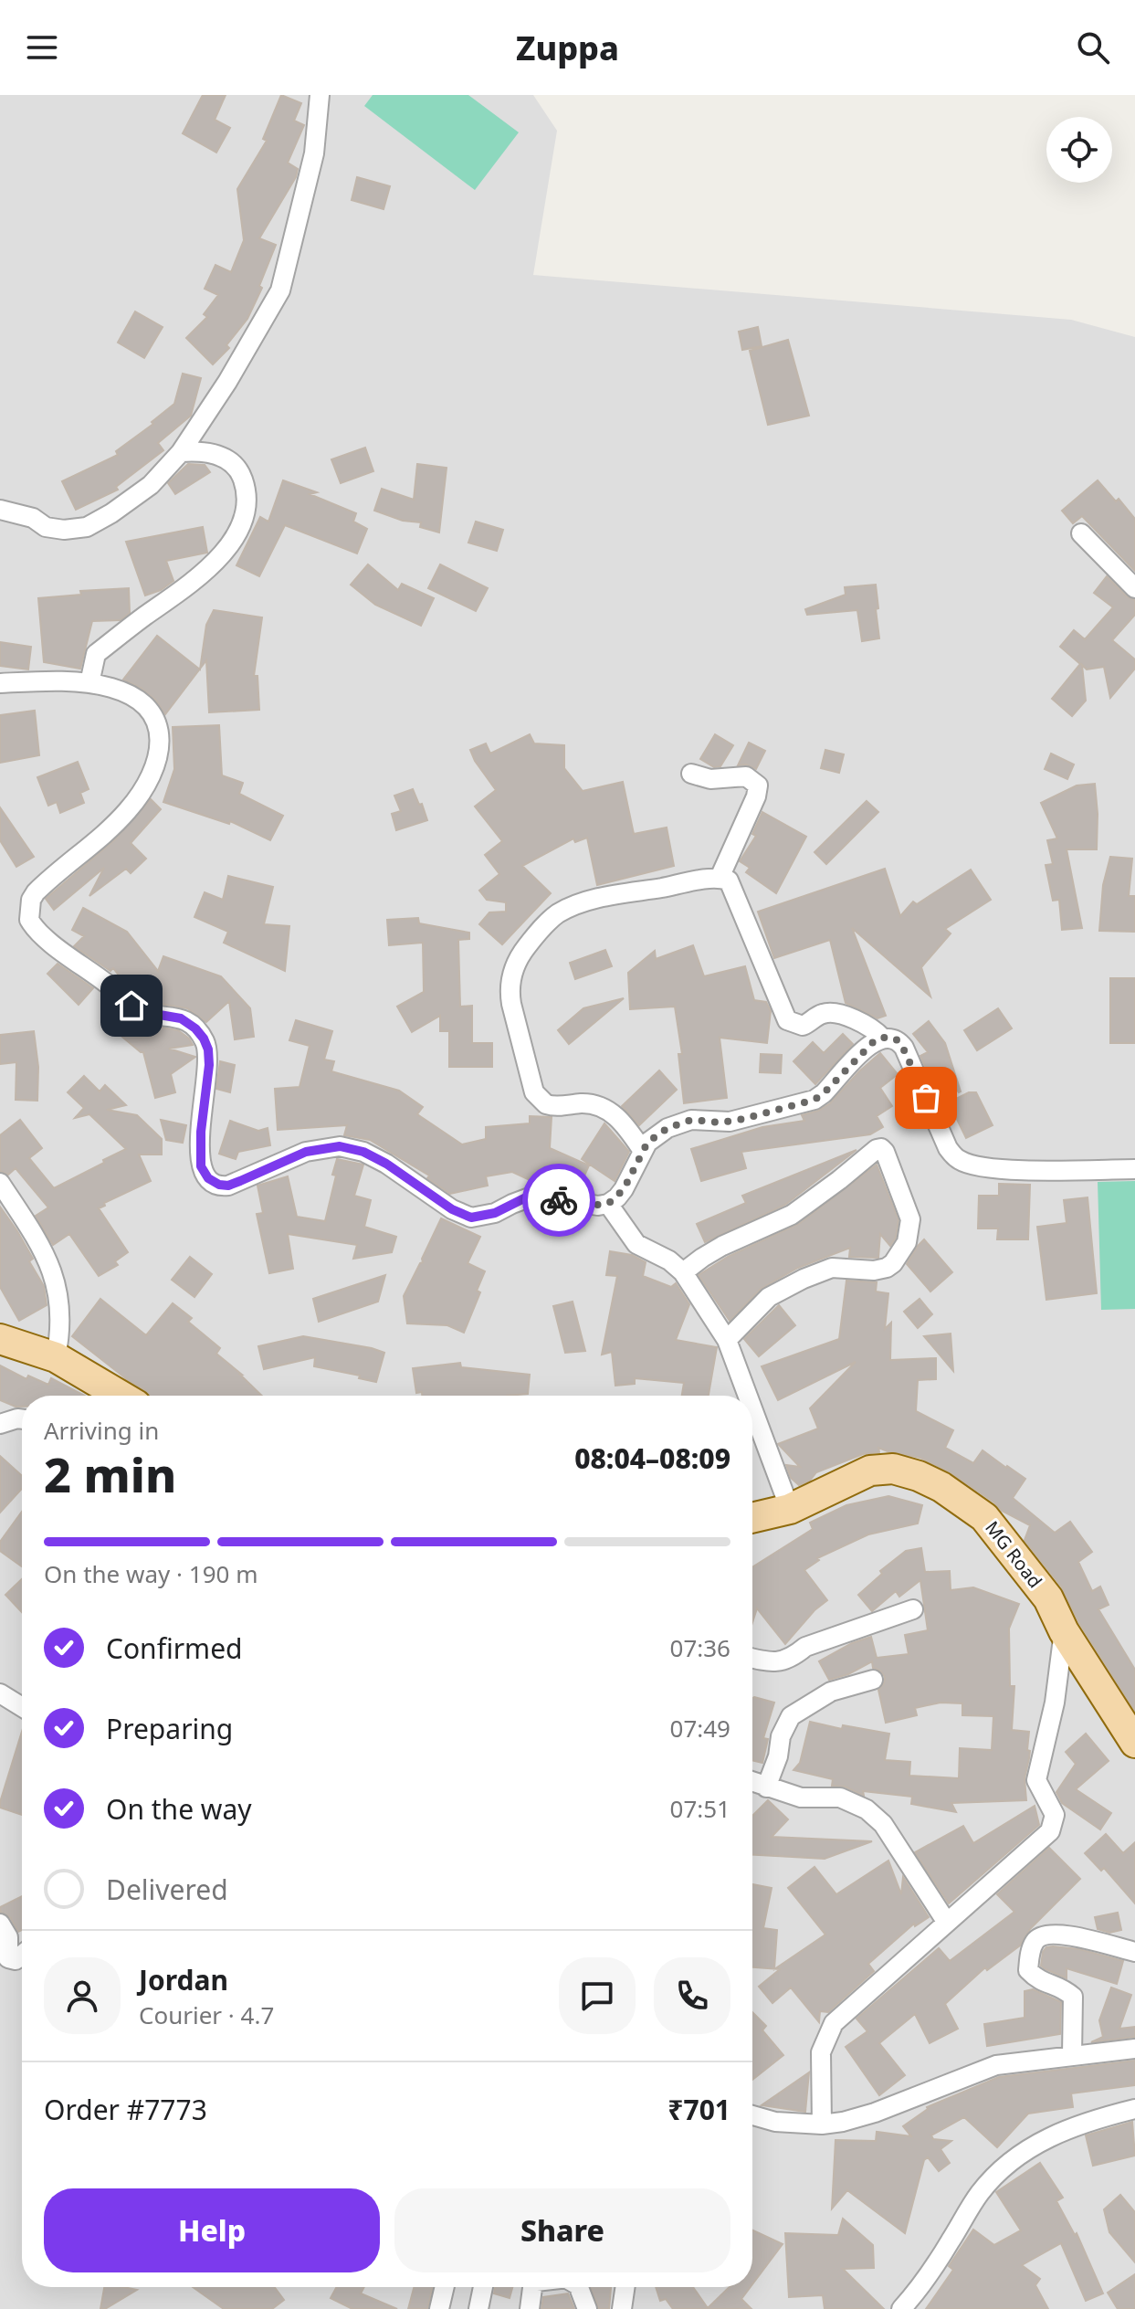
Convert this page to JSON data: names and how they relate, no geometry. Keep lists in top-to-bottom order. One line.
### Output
{"streets":{"main road":["MG Road"]},"page":{"header":"Zuppa","heading":["2 min","Arriving in","08:04–08:09"],"panel":["Jordan","Courier · 4.7","Order #7773","₹701"],"bar":"On the way · 190 m","list":[["Confirmed","07:36"],["Preparing","07:49"],["On the way","07:51"],"Delivered"],"buttons":["Help","Share"]}}
